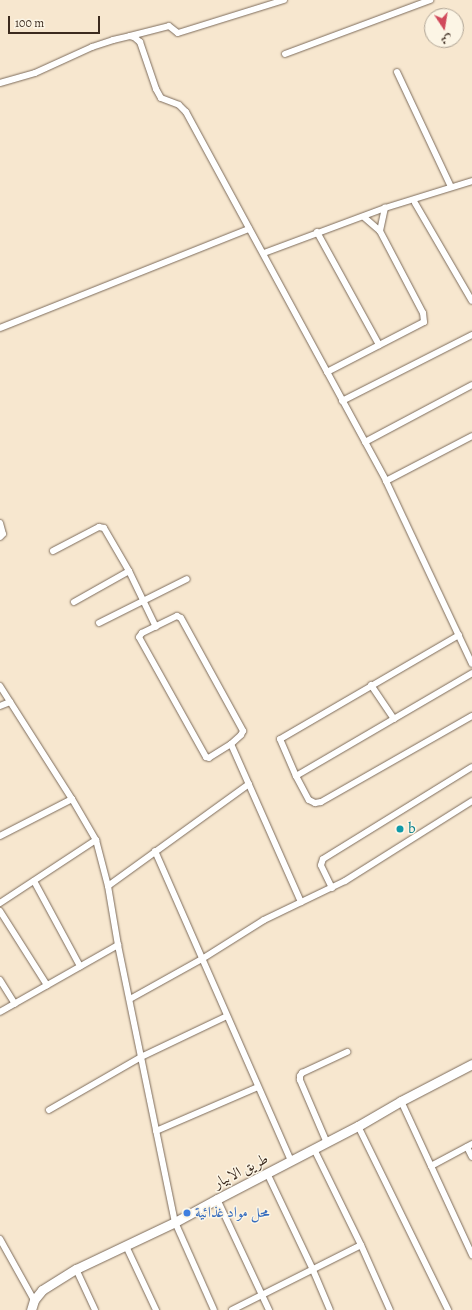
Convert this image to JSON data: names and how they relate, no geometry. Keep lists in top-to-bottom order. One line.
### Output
{"streets":{"main road":["طريق الابيار"]},"places":["b","محل مواد غذائية"],"scale_bar":"100 m","north":"bottom"}
